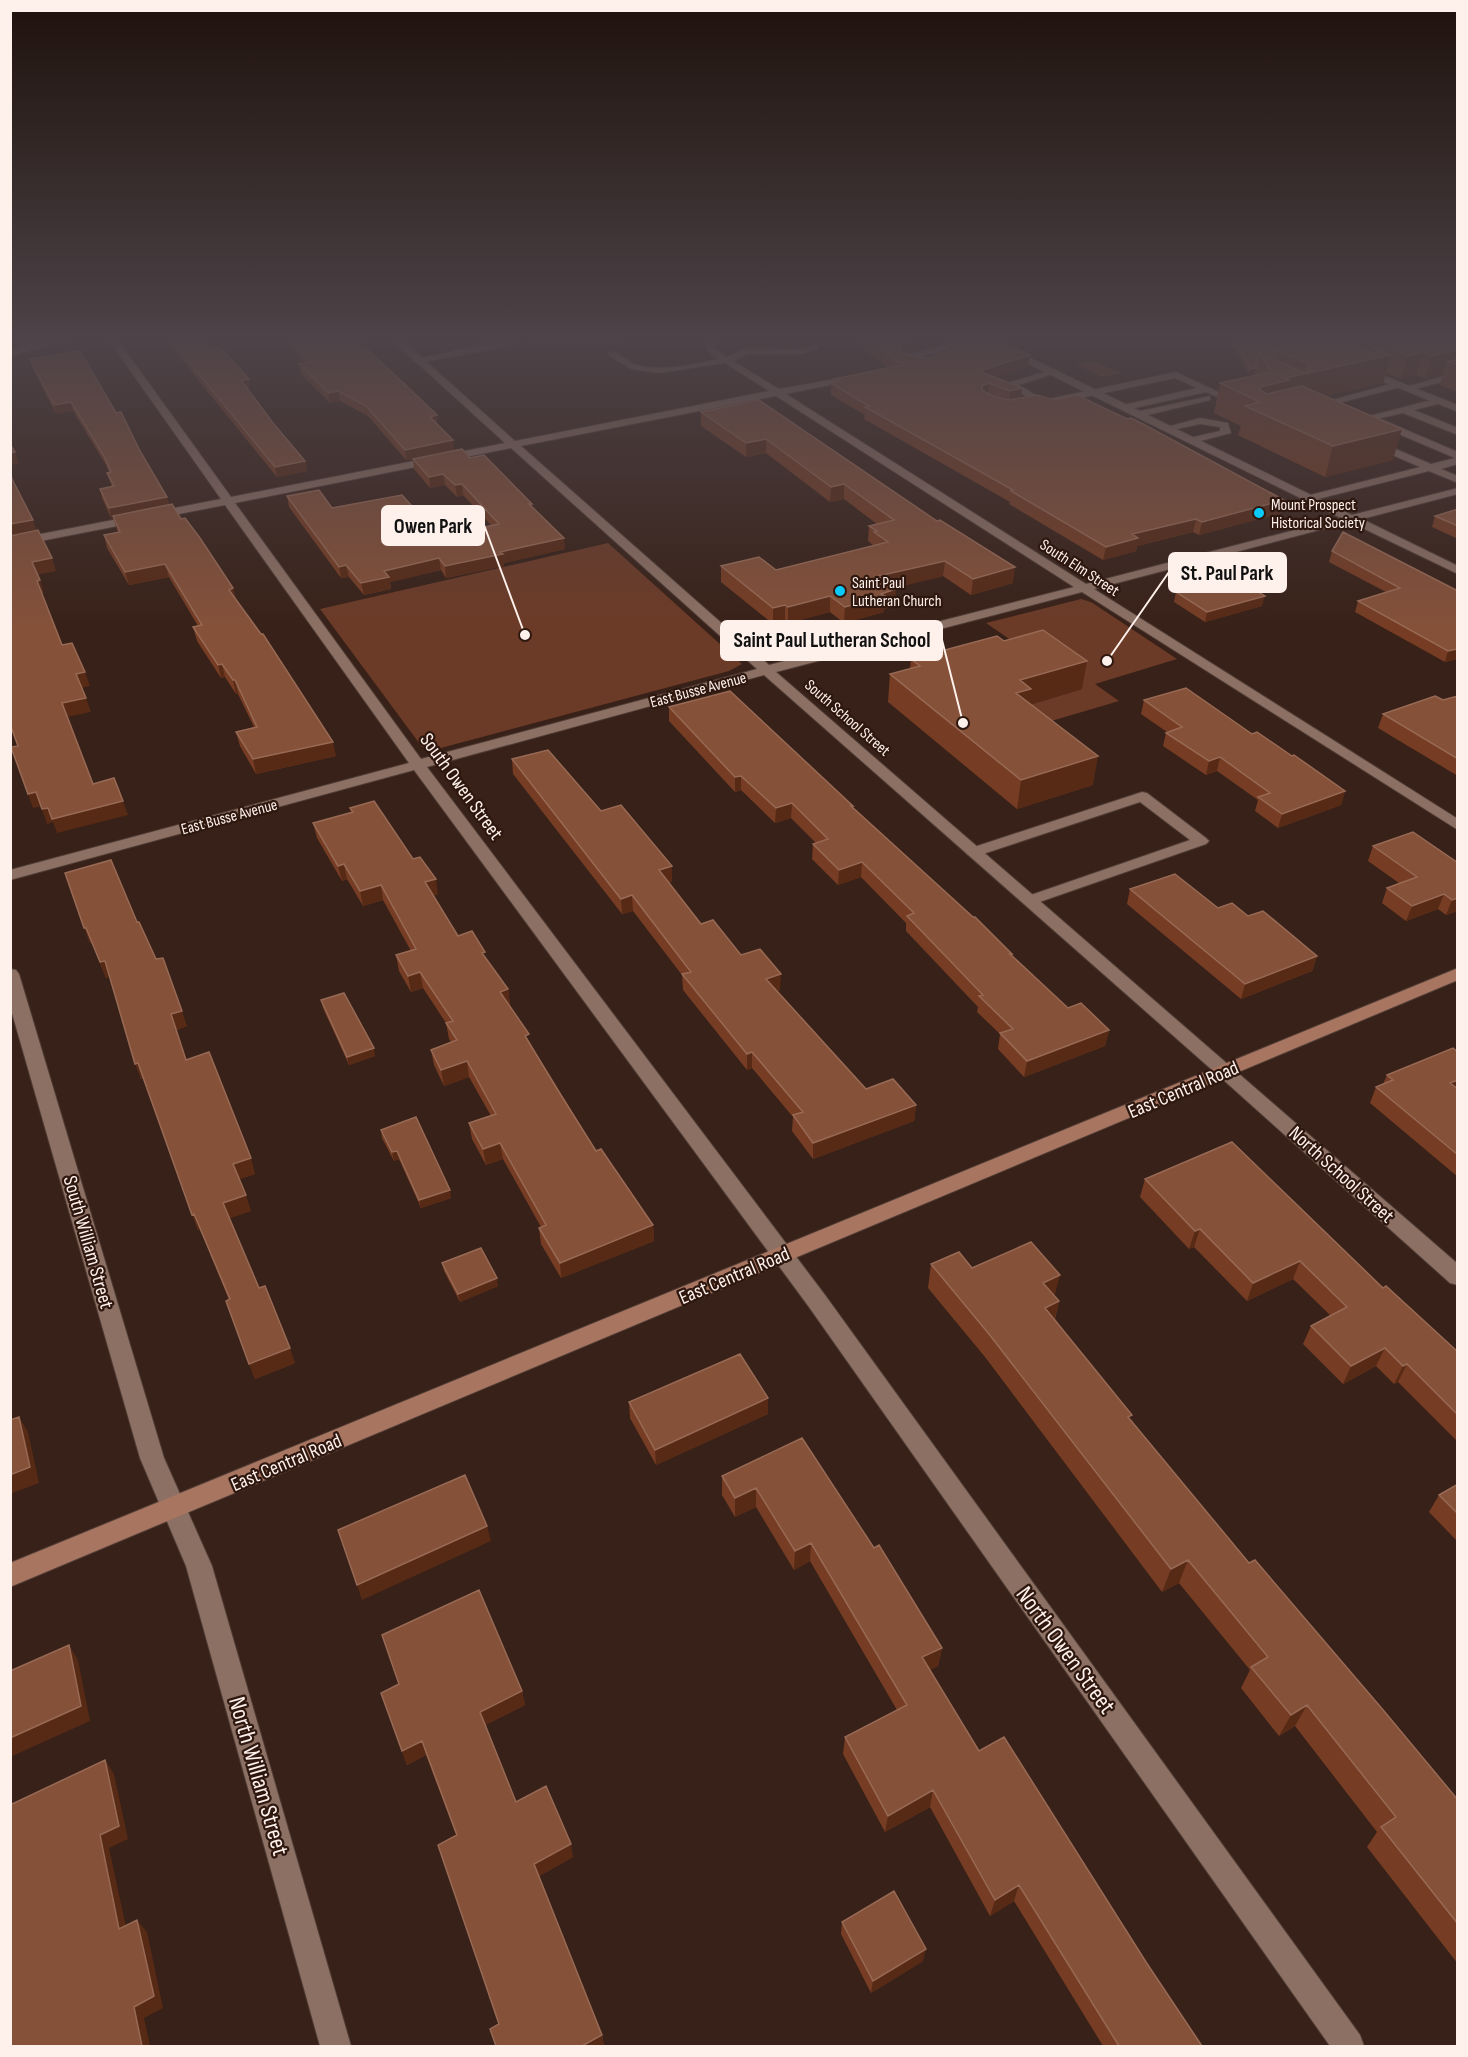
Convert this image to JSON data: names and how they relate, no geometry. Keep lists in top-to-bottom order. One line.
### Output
{"streets":{"main road":["East Central Road"],"street":["South Elm Street","East Busse Avenue","South School Street","South Owen Street","North School Street","South William Street","North Owen Street","North William Street"]},"crossings":[["South Elm Street","East Busse Avenue"],["East Busse Avenue","South School Street"],["East Busse Avenue","South Owen Street"],["South School Street","East Central Road"],["South School Street","North School Street"],["South Owen Street","East Central Road"],["South Owen Street","North Owen Street"],["East Central Road","North School Street"],["East Central Road","South William Street"],["East Central Road","North Owen Street"],["East Central Road","North William Street"],["South William Street","North William Street"]],"places":["Mount Prospect Historical Society","Saint Paul Lutheran Church","Owen Park","St. Paul Park","Saint Paul Lutheran School"]}
